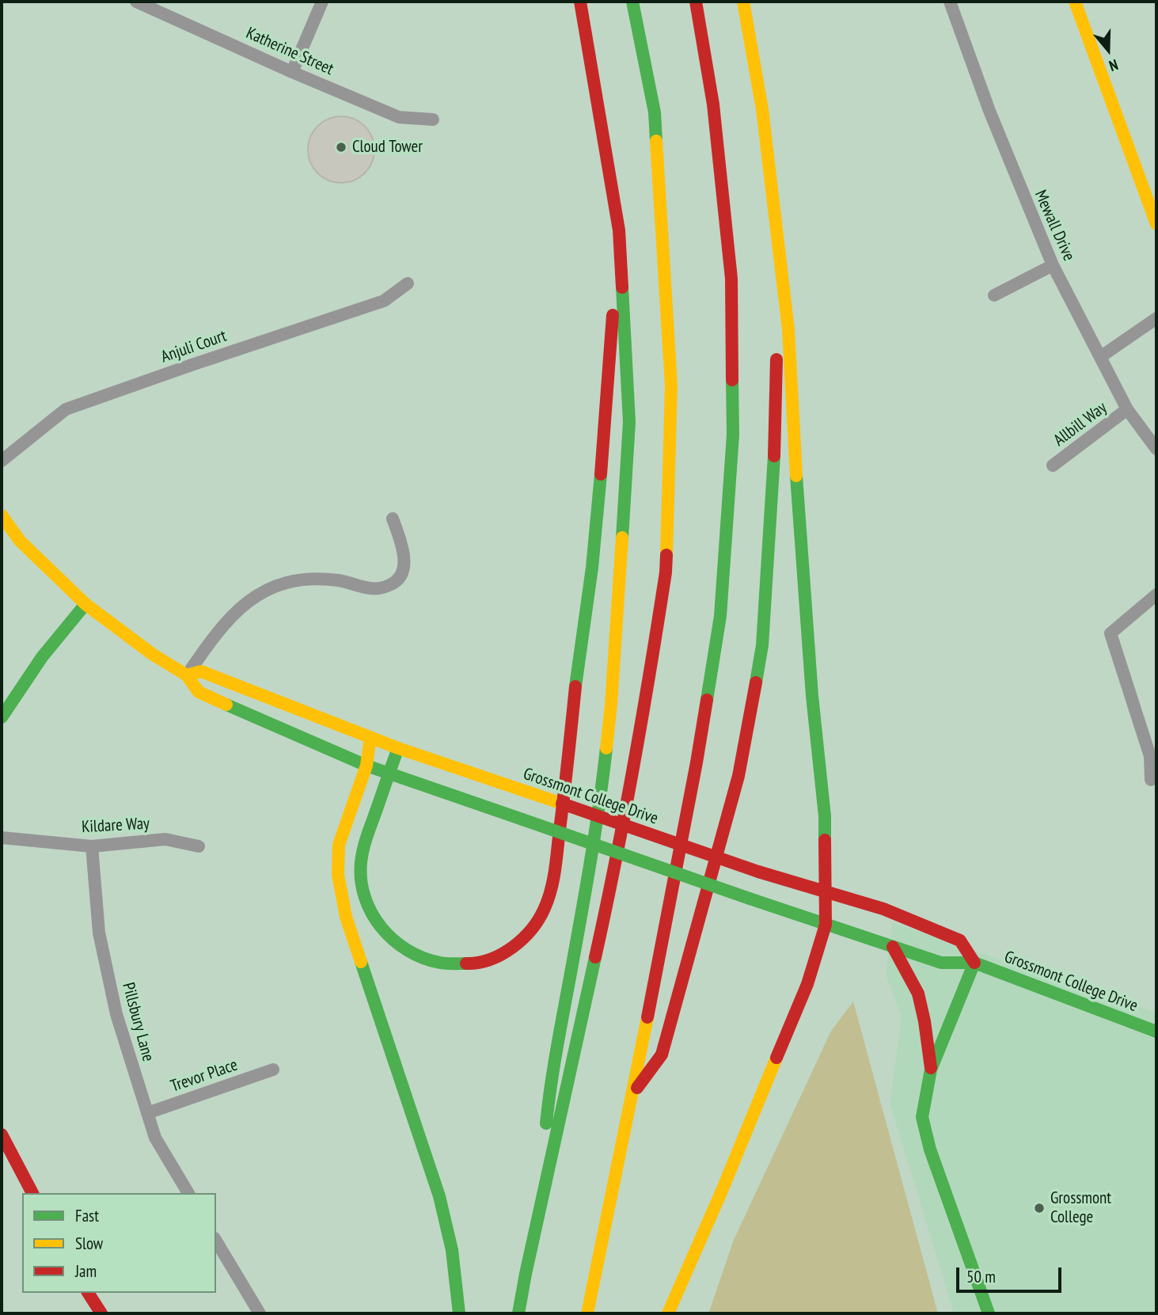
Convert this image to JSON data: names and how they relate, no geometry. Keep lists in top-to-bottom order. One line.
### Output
{"streets":{"main road":["Grossmont College Drive"],"street":["Katherine Street","Mewall Drive","Anjuli Court","Allbill Way","Kildare Way","Pillsbury Lane","Trevor Place"]},"crossings":[["Mewall Drive","Allbill Way"],["Kildare Way","Pillsbury Lane"],["Pillsbury Lane","Trevor Place"]],"places":["Cloud Tower","Grossmont College"],"legend":["Fast","Slow","Jam"],"scale_bar":"50 m","north":"bottom"}
